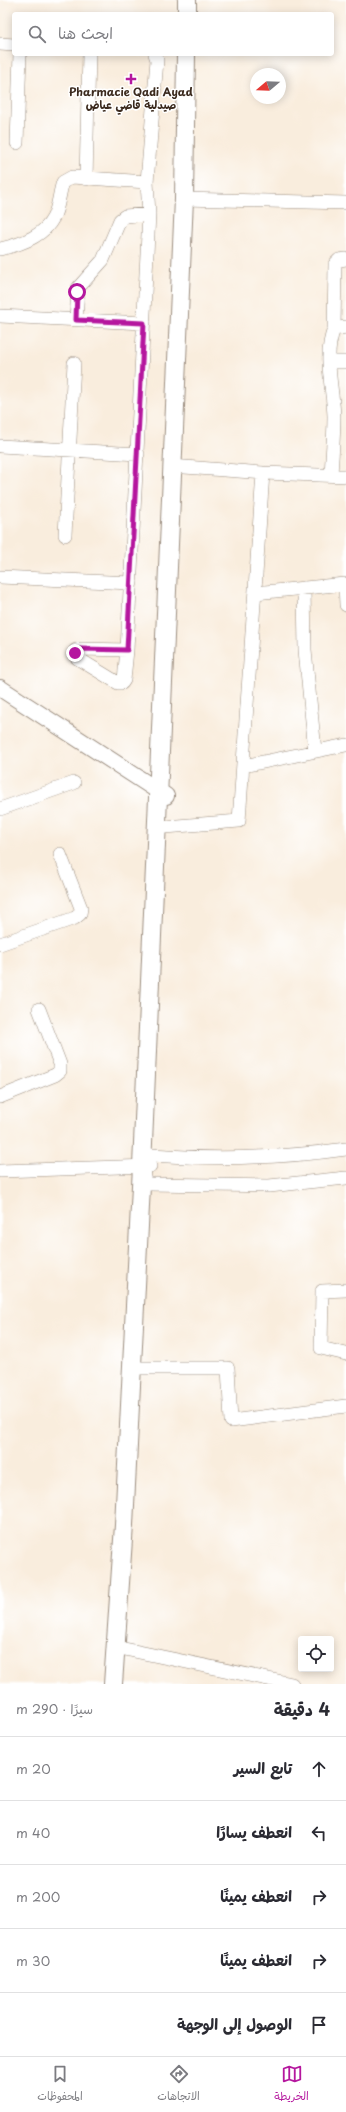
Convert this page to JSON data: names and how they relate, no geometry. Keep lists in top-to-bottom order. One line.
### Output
{"places":{"health":["Pharmacie Qadi Ayad صيدلية قاضي عياض"]},"north":"left","page":{"search":"ابحث هنا","heading":["4 دقيقة","سيرًا · 290 m"],"list":[["تابع السير","20 m"],["انعطف يسارًا","40 m"],["انعطف يمينًا","200 m"],["انعطف يمينًا","30 m"],"الوصول إلى الوجهة"],"nav":["الخريطة","الاتجاهات","المحفوظات"]}}
